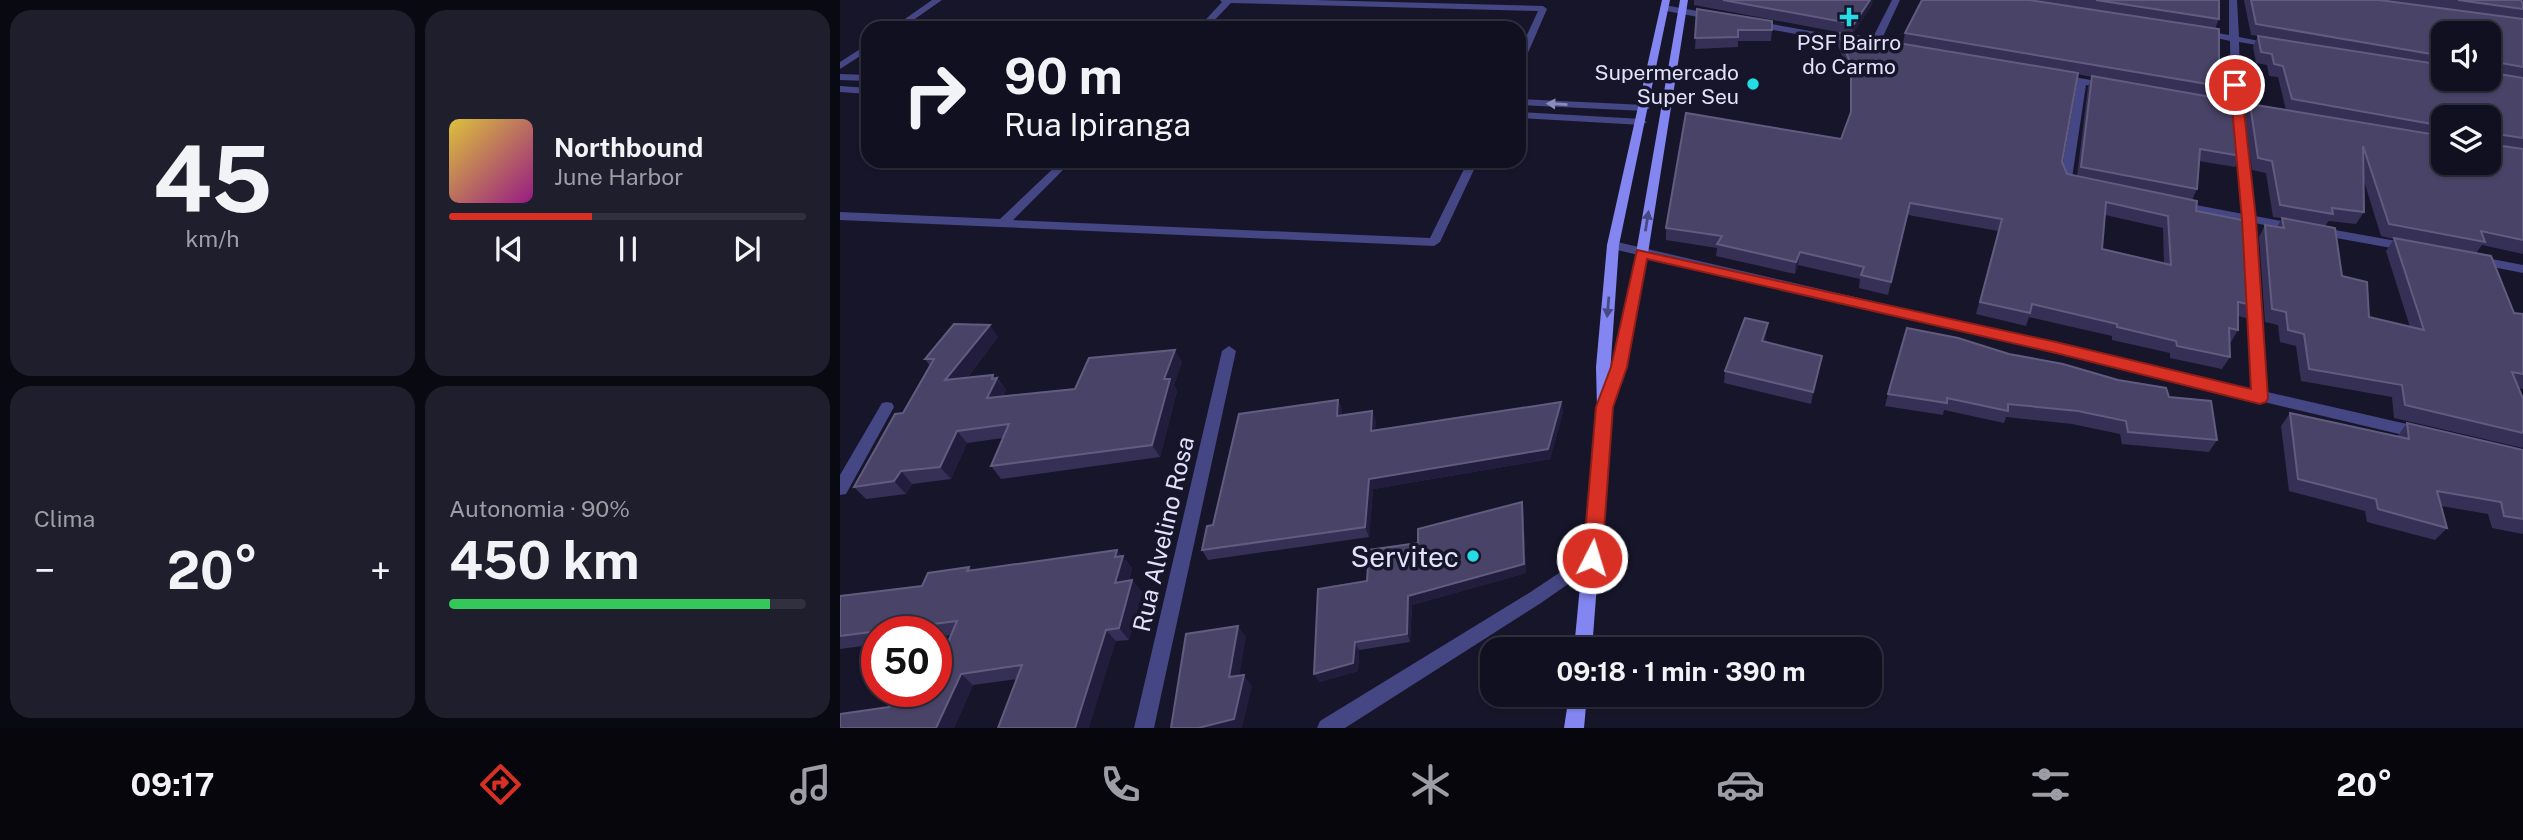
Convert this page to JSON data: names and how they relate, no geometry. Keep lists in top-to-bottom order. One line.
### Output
{"streets":{"street":["Rua Alvelino Rosa"]},"places":{"health":["PSF Bairro do Carmo"],"other":["Supermercado Super Seu","Servitec"]},"page":{"tile":[["45","km/h"],"Clima",["Autonomia · 90%","450 km"]],"turn":["90 m","Rua Ipiranga"],"song":["Northbound","June Harbor"],"heat":["−","20°","+"],"limit":"50","trip":"09:18 · 1 min · 390 m","tabs":["09:17","20°"]}}
